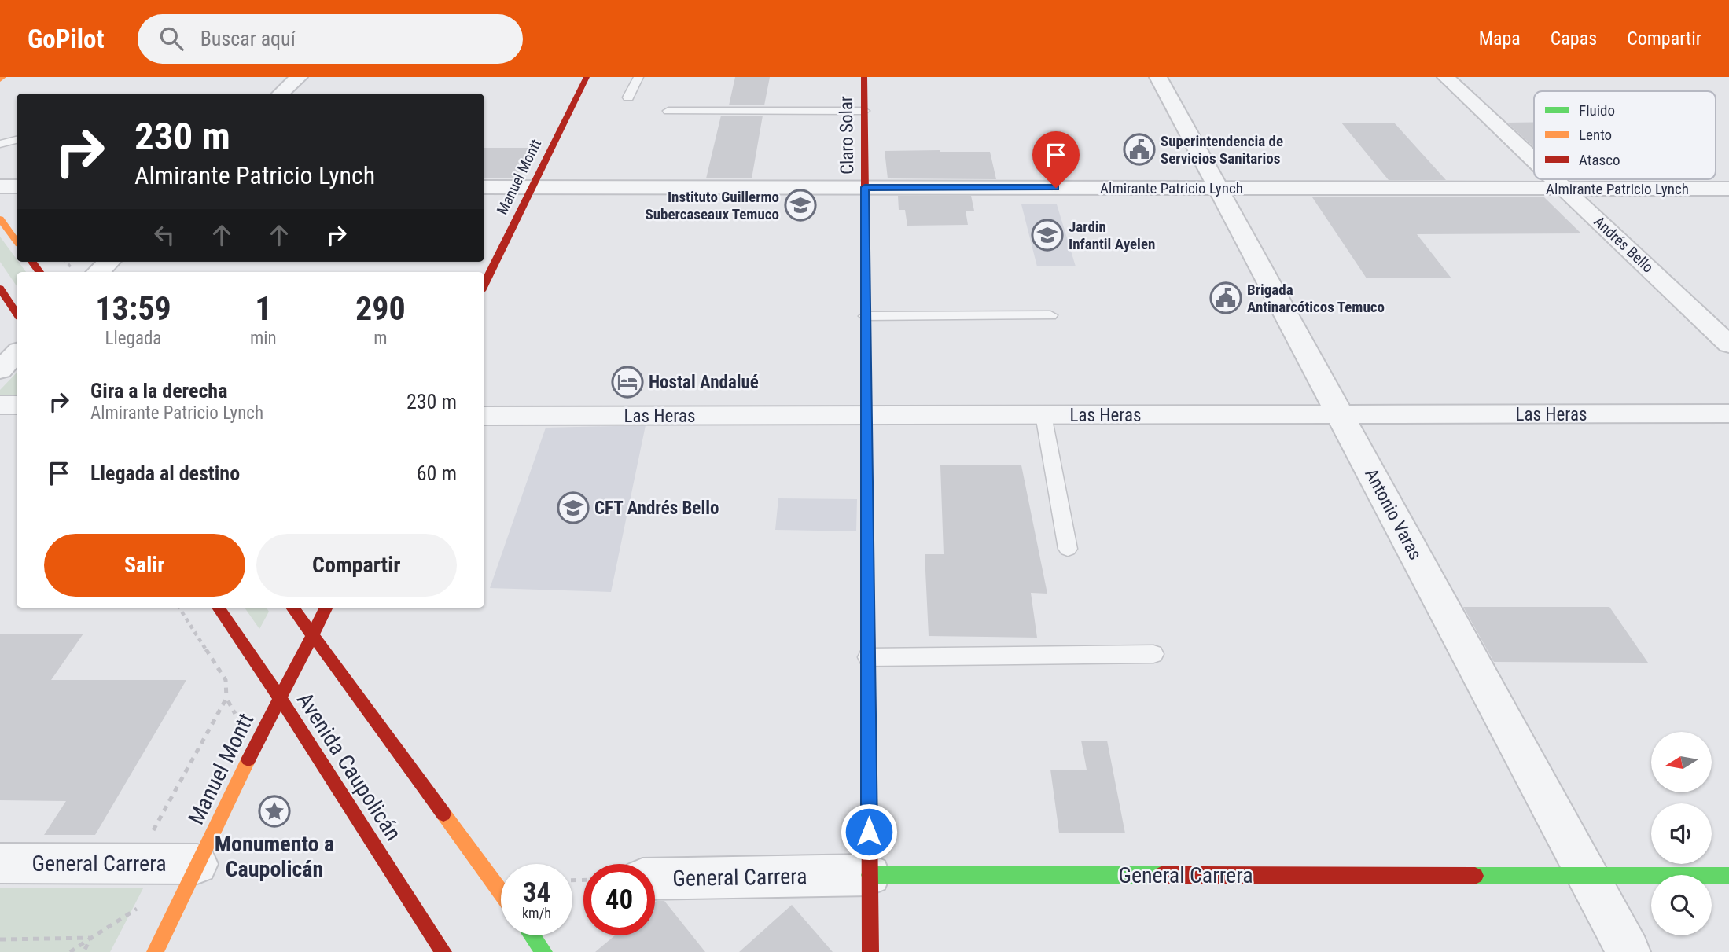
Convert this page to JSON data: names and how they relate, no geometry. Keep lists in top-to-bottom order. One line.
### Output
{"streets":{"street":["Claro Solar","Manuel Montt","Almirante Patricio Lynch","Andrés Bello","Las Heras","Antonio Varas","Avenida Caupolicán","General Carrera"]},"crossings":[["Claro Solar","Almirante Patricio Lynch"],["Claro Solar","Las Heras"],["Claro Solar","General Carrera"],["Manuel Montt","Almirante Patricio Lynch"],["Manuel Montt","Avenida Caupolicán"],["Manuel Montt","General Carrera"],["Almirante Patricio Lynch","Andrés Bello"],["Almirante Patricio Lynch","Antonio Varas"],["Las Heras","Antonio Varas"],["Antonio Varas","General Carrera"]],"places":{"public building":["Superintendencia de Servicios Sanitarios","Brigada Antinarcóticos Temuco"],"school or university":["Instituto Guillermo Subercaseaux Temuco","Jardin Infantil Ayelen","CFT Andrés Bello"],"hotel":["Hostal Andalué"],"place":["Monumento a Caupolicán"]},"legend":["Fluido","Lento","Atasco"],"north":"left","page":{"header":"GoPilot","search":"Buscar aquí","nav":["Mapa","Capas","Compartir"],"turn":["230 m","Almirante Patricio Lynch"],"eta":["13:59","Llegada","1","min","290","m"],"list":[{"name":"Gira a la derecha","note":"Almirante Patricio Lynch","value":"230 m"},{"name":"Llegada al destino","value":"60 m"}],"buttons":["Salir","Compartir"],"speed":"34 km/h","limit":"40"}}
